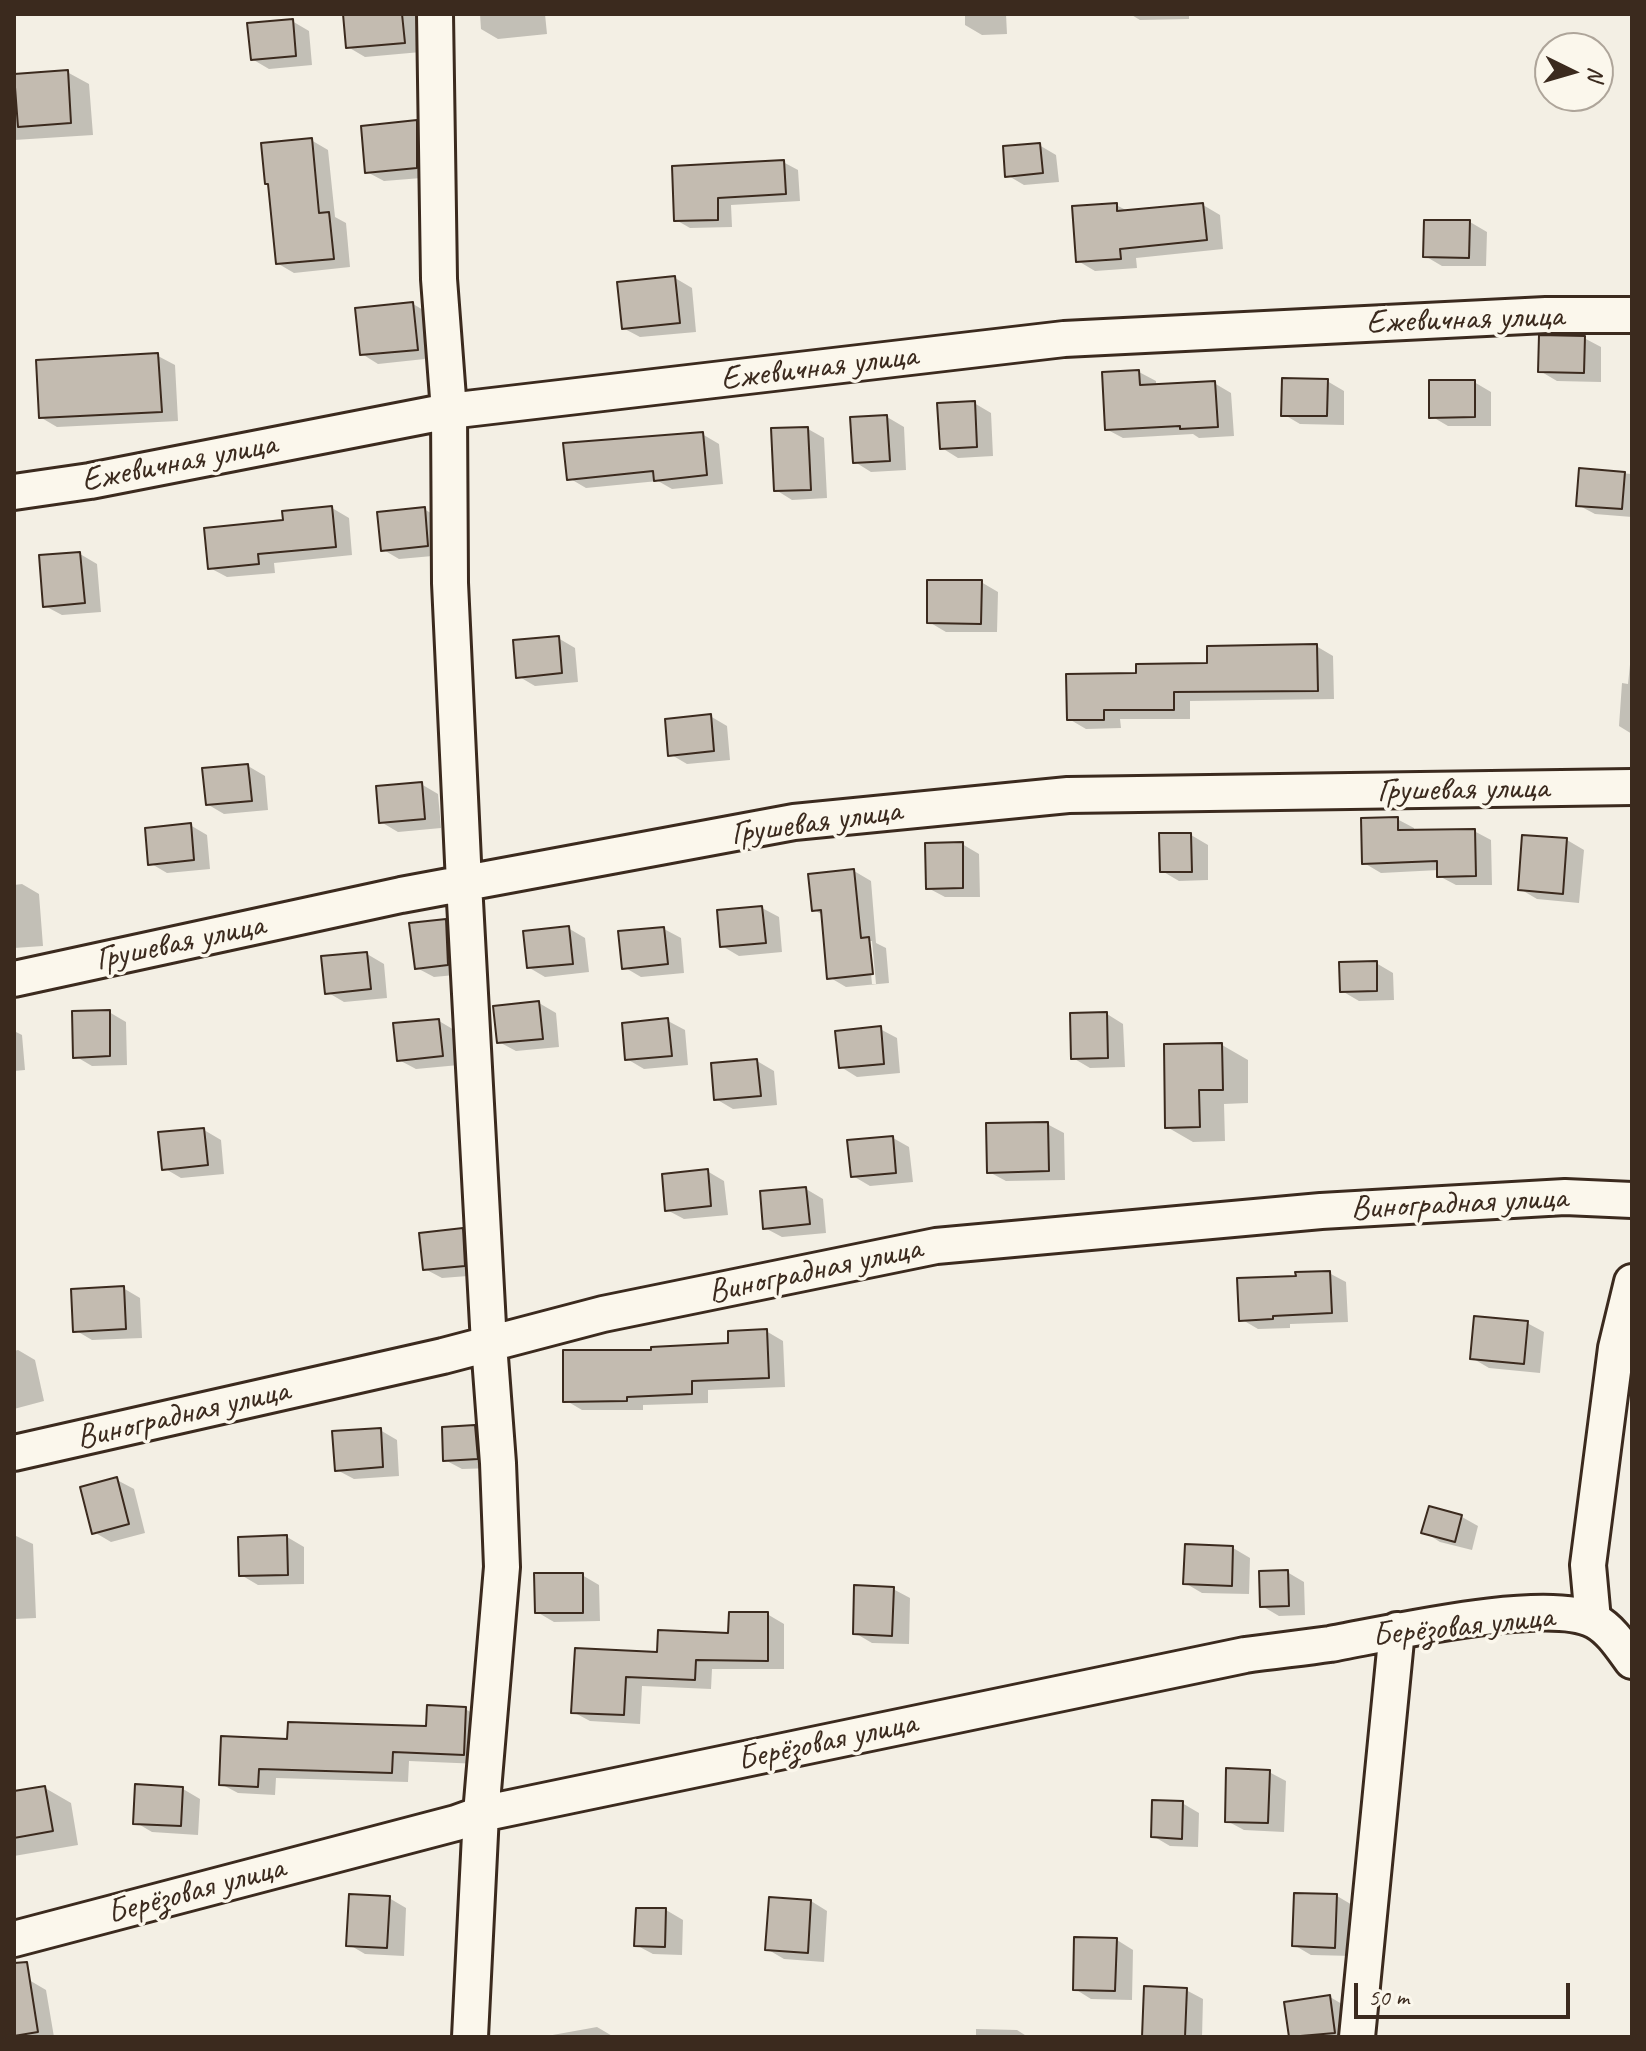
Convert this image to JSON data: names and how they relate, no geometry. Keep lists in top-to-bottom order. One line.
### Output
{"streets":{"street":["Ежевичная улица","Грушевая улица","Виноградная улица","Берёзовая улица"]},"scale_bar":"50 m","north":"right"}
